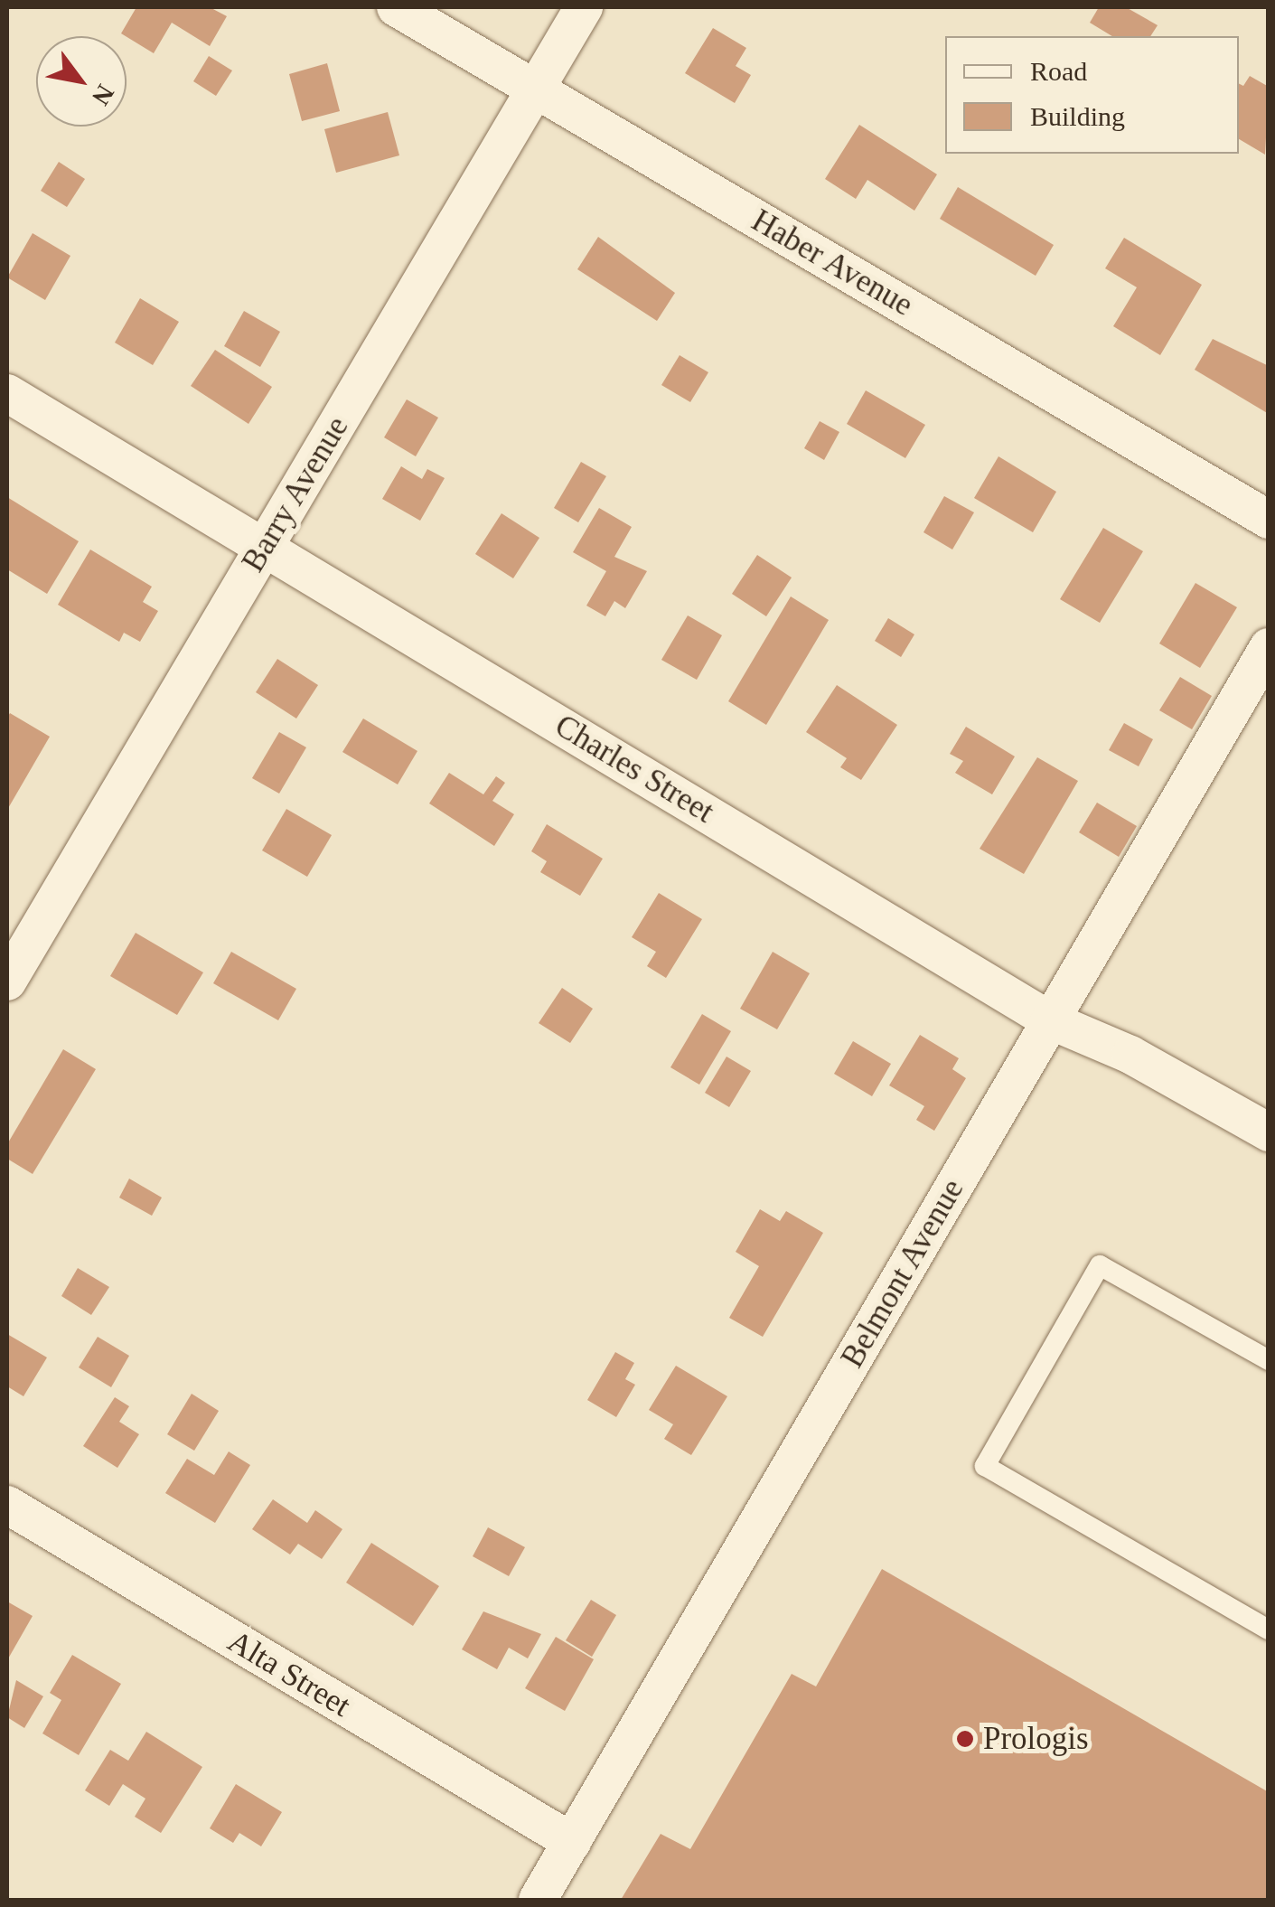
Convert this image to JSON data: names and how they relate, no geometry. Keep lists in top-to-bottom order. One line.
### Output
{"streets":{"street":["Haber Avenue","Barry Avenue","Charles Street","Belmont Avenue","Alta Street"]},"crossings":[["Haber Avenue","Barry Avenue"],["Barry Avenue","Charles Street"],["Charles Street","Belmont Avenue"],["Belmont Avenue","Alta Street"]],"places":["Prologis"],"legend":["Road","Building"],"north":"bottom right"}
